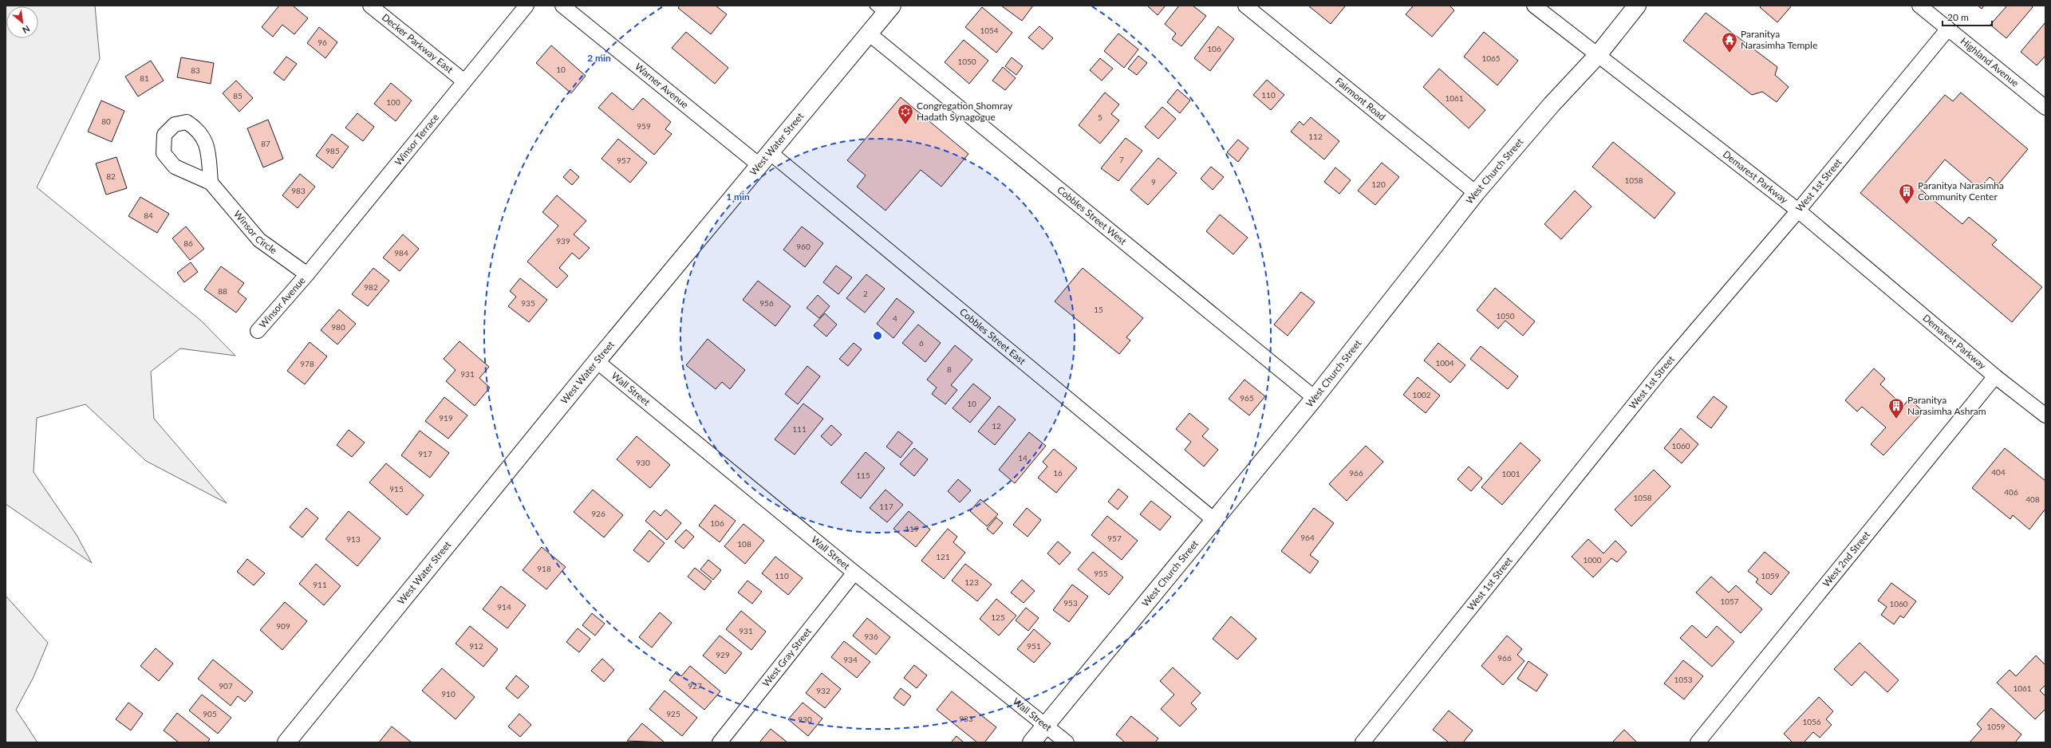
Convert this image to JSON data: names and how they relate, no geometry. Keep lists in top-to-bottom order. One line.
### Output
{"streets":{"main road":["West Water Street","West Church Street"],"street":["Decker Parkway East","Highland Avenue","Warner Avenue","Fairmont Road","Winsor Terrace","Demarest Parkway","West 1st Street","Cobbles Street West","Winsor Circle","Winsor Avenue","Cobbles Street East","Wall Street","West 2nd Street","West Gray Street"]},"crossings":[["Decker Parkway East","Winsor Terrace"],["Highland Avenue","West 1st Street"],["Warner Avenue","West Water Street"],["Fairmont Road","West Church Street"],["Winsor Terrace","Winsor Circle"],["Winsor Terrace","Winsor Avenue"],["West Water Street","Cobbles Street West"],["West Water Street","Cobbles Street East"],["West Water Street","Wall Street"],["West Church Street","Demarest Parkway"],["West Church Street","Cobbles Street West"],["West Church Street","Cobbles Street East"],["West Church Street","Wall Street"],["Demarest Parkway","West 1st Street"],["Demarest Parkway","West 2nd Street"],["Winsor Circle","Winsor Avenue"],["Wall Street","West Gray Street"]],"places":{"temple":["Paranitya Narasimha Temple"],"synagogue":["Congregation Shomray Hadath Synagogue"],"building":["Paranitya Narasimha Community Center","Paranitya Narasimha Ashram"]},"house_numbers":["1054","96","106","1065","1050","10","83","81","110","85","1061","100","5","80","959","112","87","985","7","957","82","1058","9","120","983","84","939","86","960","984","982","88","2","935","956","15","1050","4","980","6","1004","978","8","931","1002","965","10","919","12","111","1060","917","14","930","404","16","966","1001","115","915","406","1058","408","117","926","106","119","964","957","913","108","121","1000","918","955","110","1059","123","911","1057","953","1060","914","125","909","931","936","912","951","929","966","934","1053","907","927","1061","932","910","905","925","933","930","1056","1059"],"scale_bar":"20 m","north":"bottom right","rings":["2 min","1 min"]}
